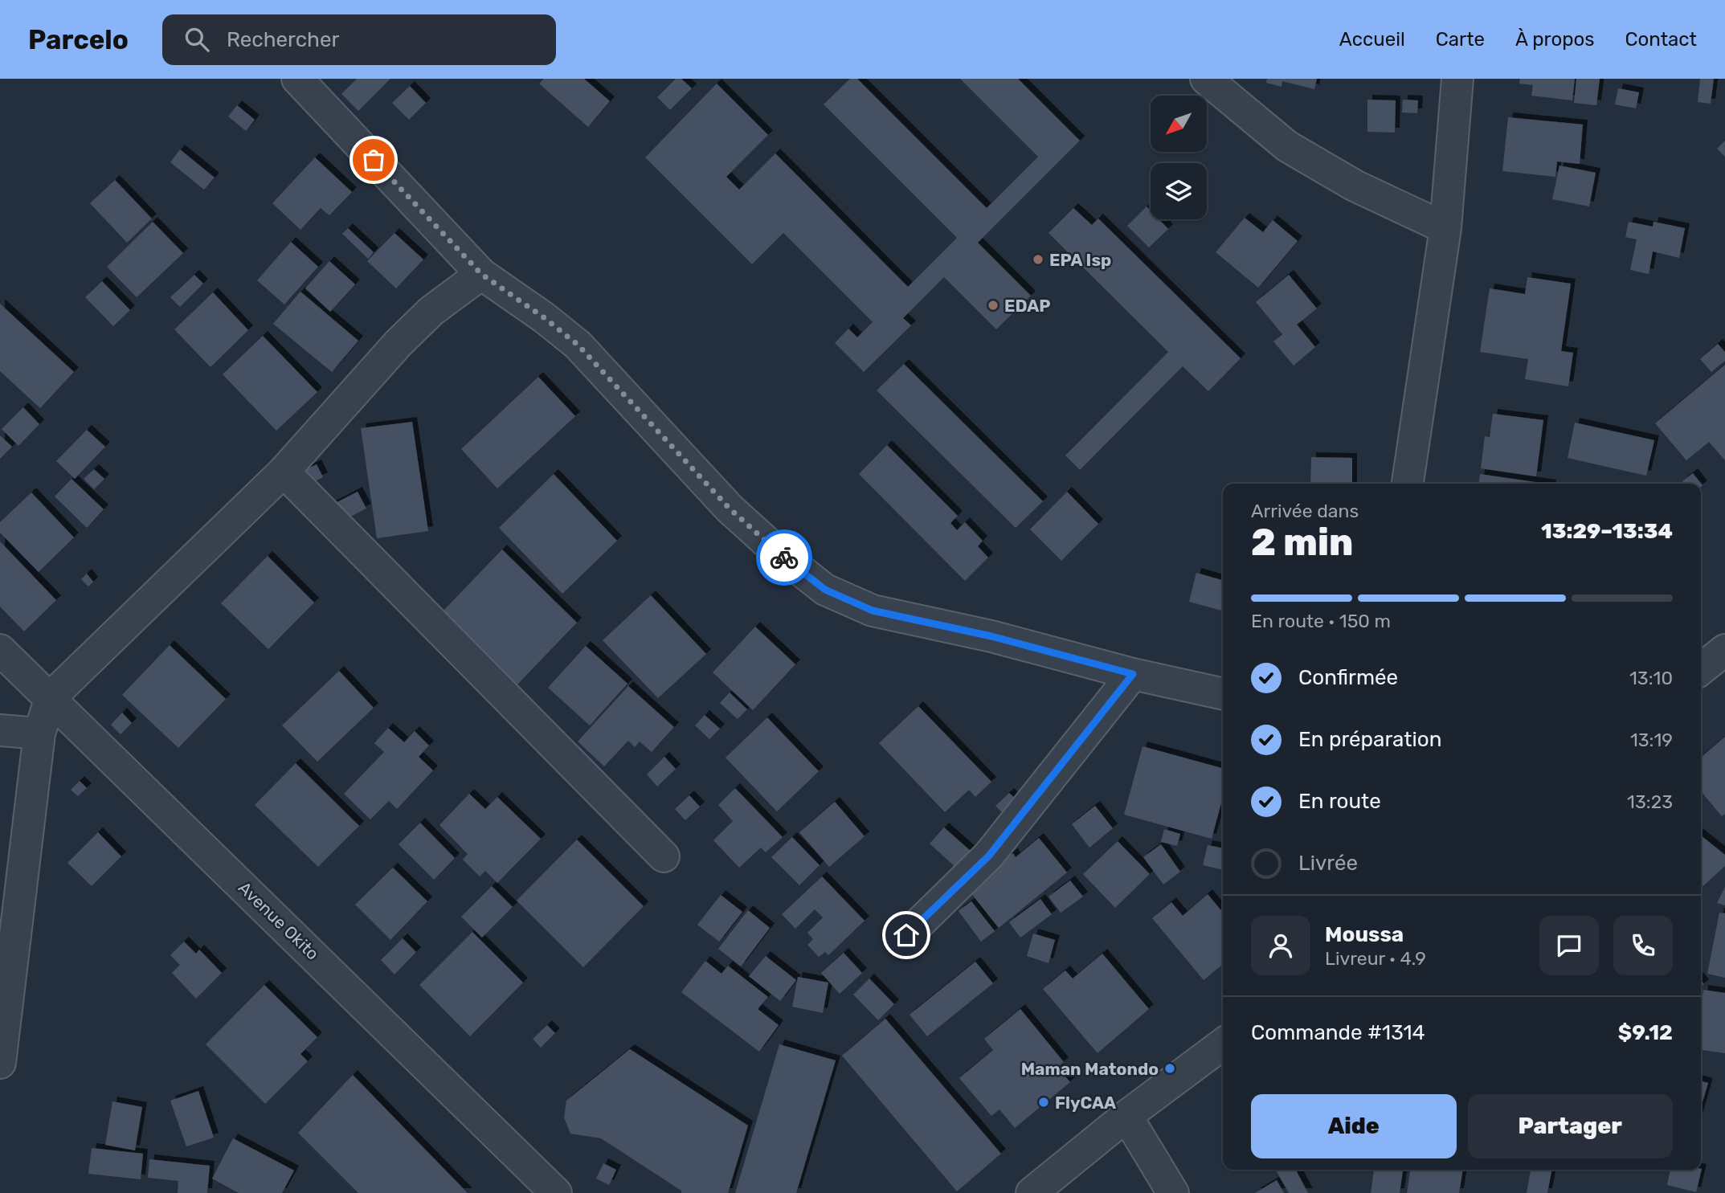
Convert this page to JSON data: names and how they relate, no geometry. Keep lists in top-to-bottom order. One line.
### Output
{"streets":{"street":["Avenue Okito"]},"places":["EPA Isp","EDAP","Maman Matondo","FlyCAA"],"north":"bottom left","page":{"header":"Parcelo","search":"Rechercher","nav":["Accueil","Carte","À propos","Contact"],"heading":["2 min","Arrivée dans","13:29–13:34"],"panel":["Moussa","Livreur · 4.9","Commande #1314","$9.12"],"bar":"En route · 150 m","list":[["Confirmée","13:10"],["En préparation","13:19"],["En route","13:23"],"Livrée"],"buttons":["Aide","Partager"]}}
